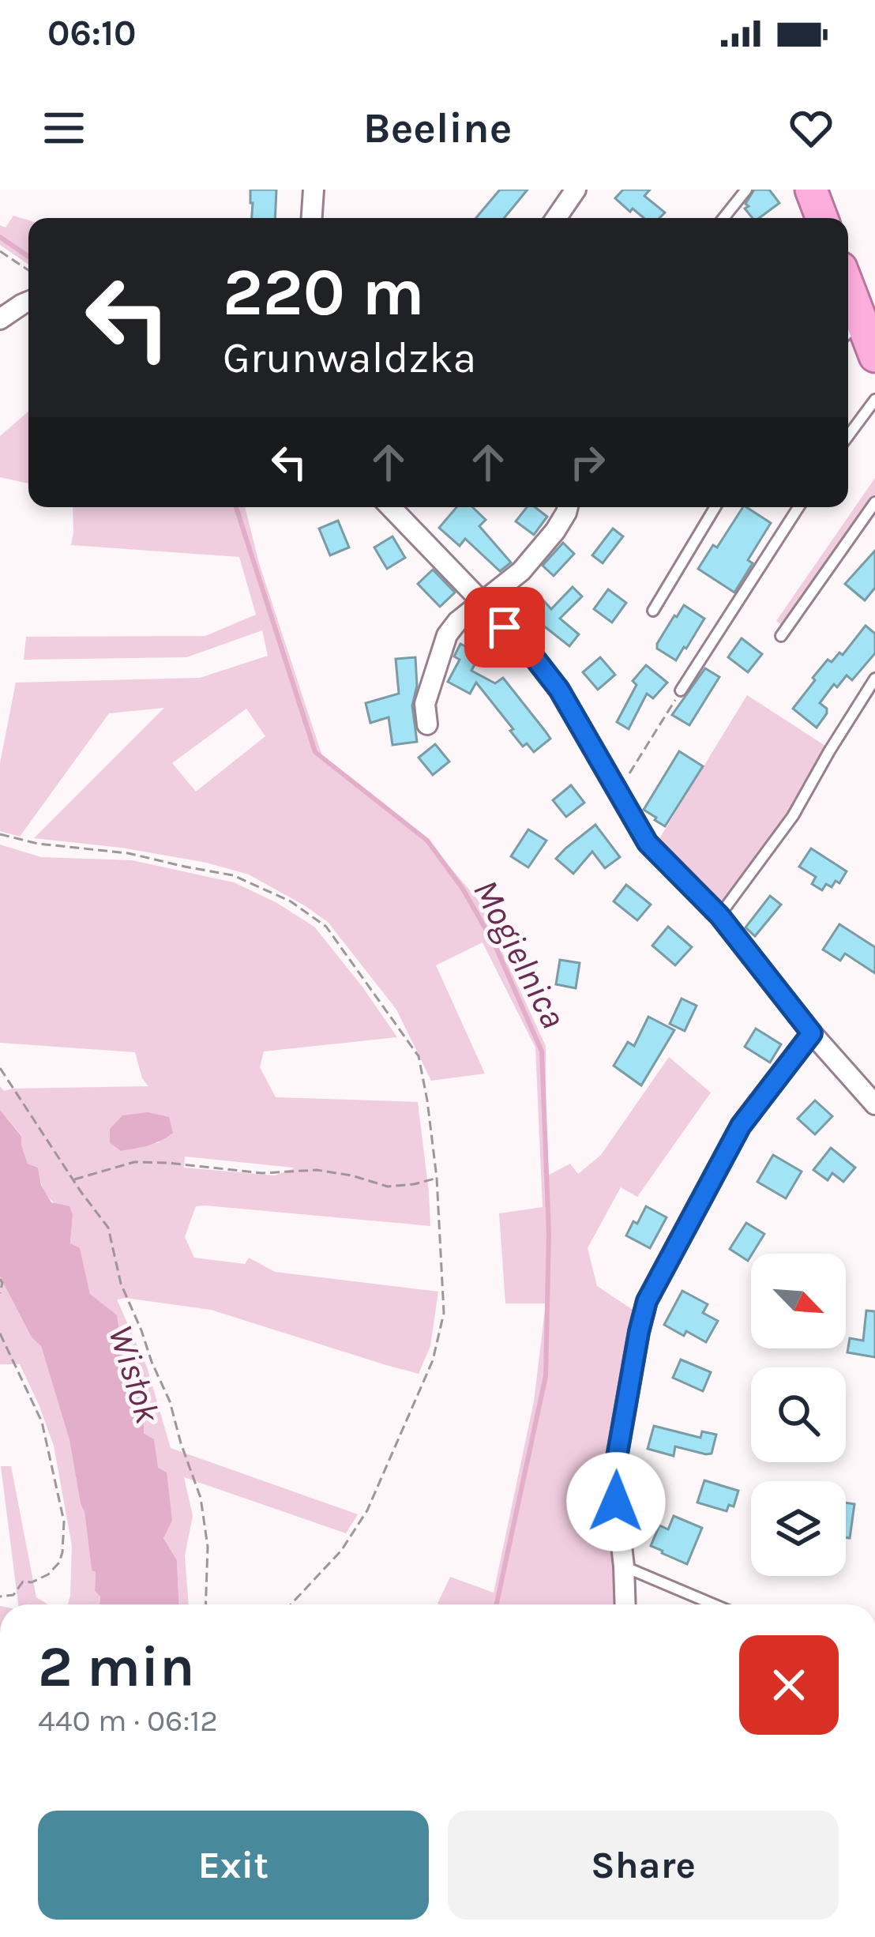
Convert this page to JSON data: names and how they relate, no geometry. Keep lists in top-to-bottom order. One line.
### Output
{"water":["Mogielnica","Wisłok"],"north":"bottom right","page":{"status":"06:10","header":"Beeline","turn":["220 m","Grunwaldzka"],"heading":["2 min","440 m · 06:12"],"buttons":["Exit","Share"]}}
